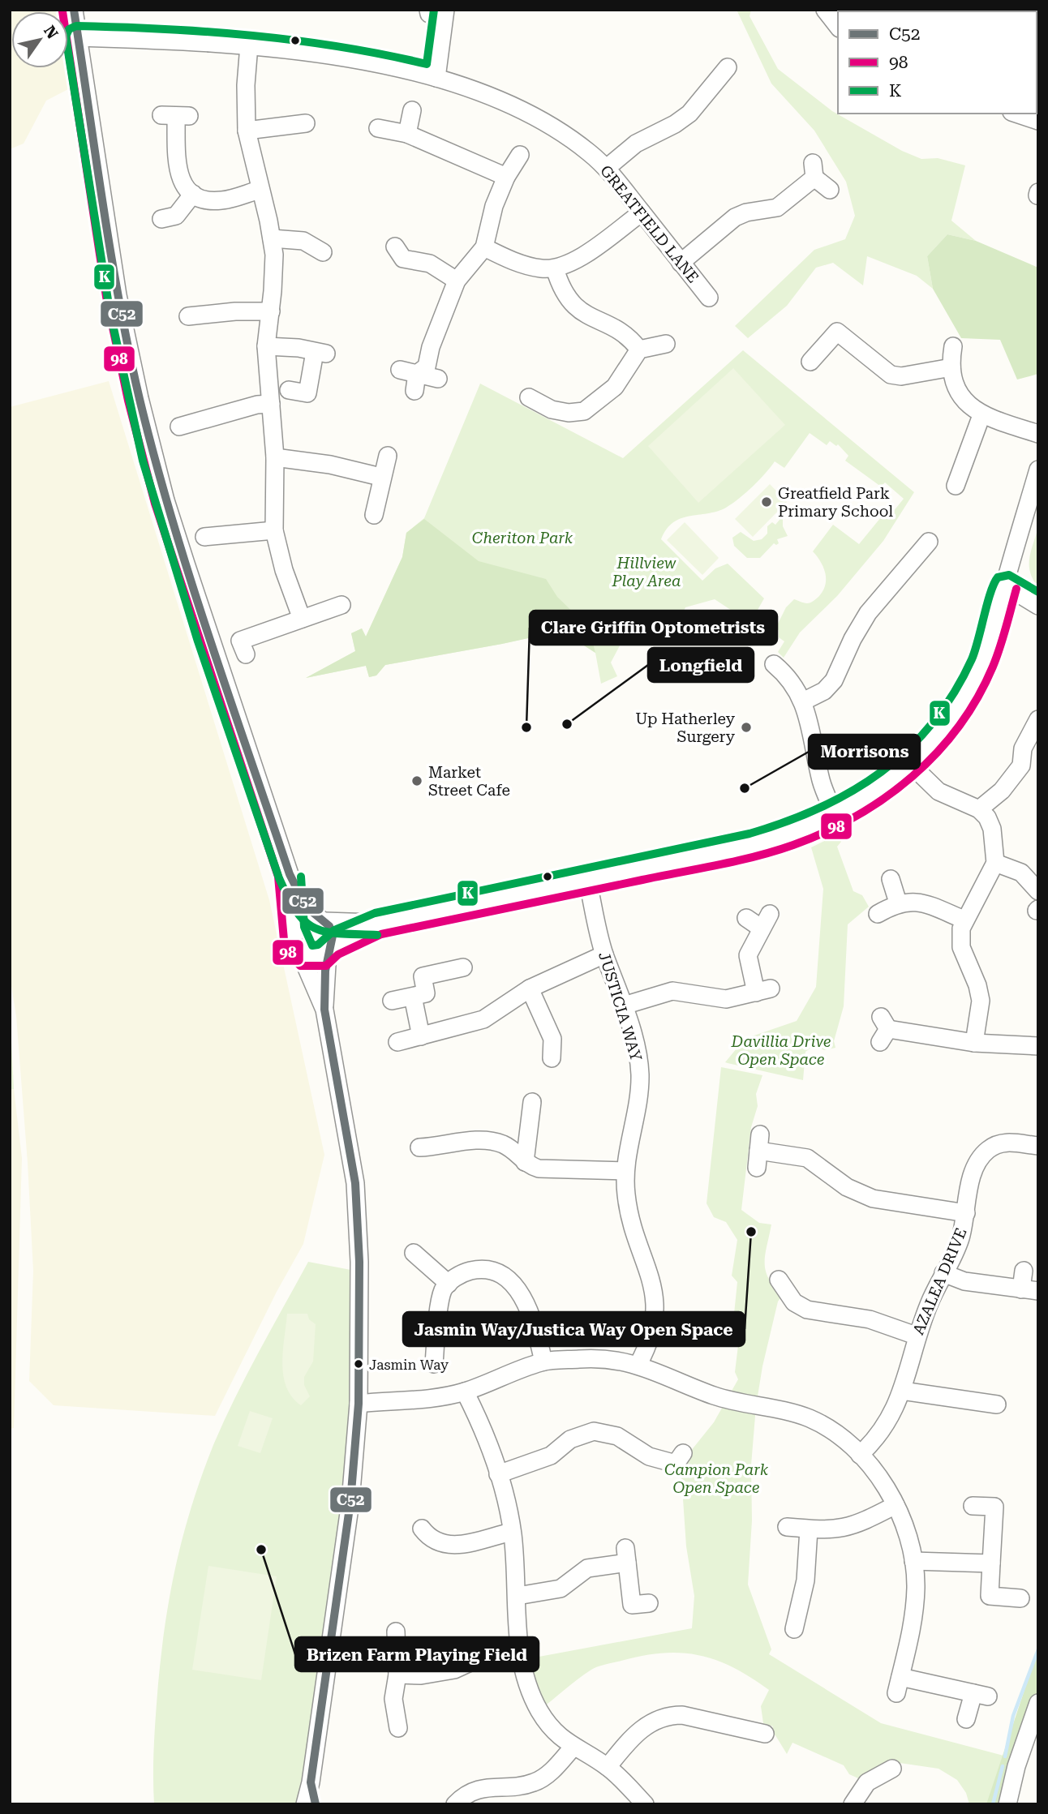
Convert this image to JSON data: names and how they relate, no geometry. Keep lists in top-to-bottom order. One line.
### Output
{"streets":{"street":["GREATFIELD LANE","JUSTICIA WAY","AZALEA DRIVE"]},"parks":["Cheriton Park","Hillview Play Area","Davillia Drive Open Space","Campion Park Open Space"],"places":["Greatfield Park Primary School","Longfield","Clare Griffin Optometrists","Up Hatherley Surgery","Market Street Cafe","Morrisons","Jasmin Way/Justica Way Open Space","Jasmin Way","Brizen Farm Playing Field"],"lines":["transit line C52","transit line K","transit line 98"],"legend":["C52","98","K"],"north":"top right"}
